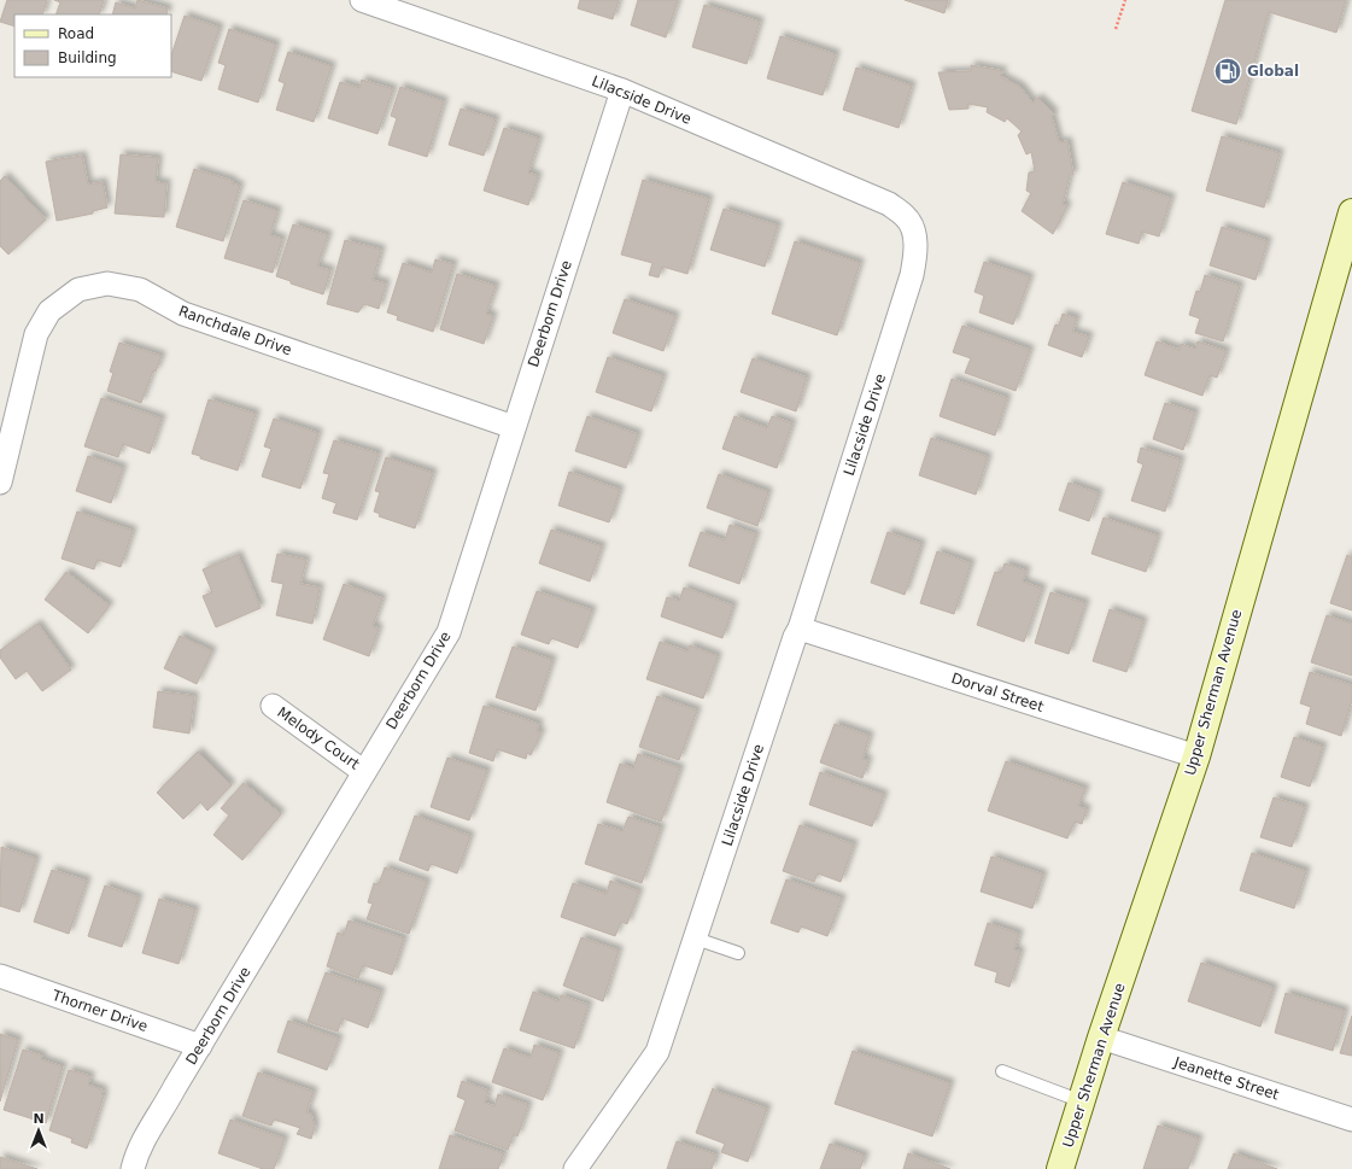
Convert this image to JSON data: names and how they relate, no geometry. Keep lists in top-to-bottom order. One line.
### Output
{"streets":{"main road":["Upper Sherman Avenue"],"street":["Lilacside Drive","Deerborn Drive","Ranchdale Drive","Dorval Street","Melody Court","Thorner Drive","Jeanette Street"]},"crossings":[["Lilacside Drive","Deerborn Drive"],["Lilacside Drive","Dorval Street"],["Deerborn Drive","Ranchdale Drive"],["Deerborn Drive","Melody Court"],["Deerborn Drive","Thorner Drive"],["Dorval Street","Upper Sherman Avenue"],["Upper Sherman Avenue","Jeanette Street"]],"places":{"fuel station":["Global"]},"legend":["Road","Building"],"north":"top"}
